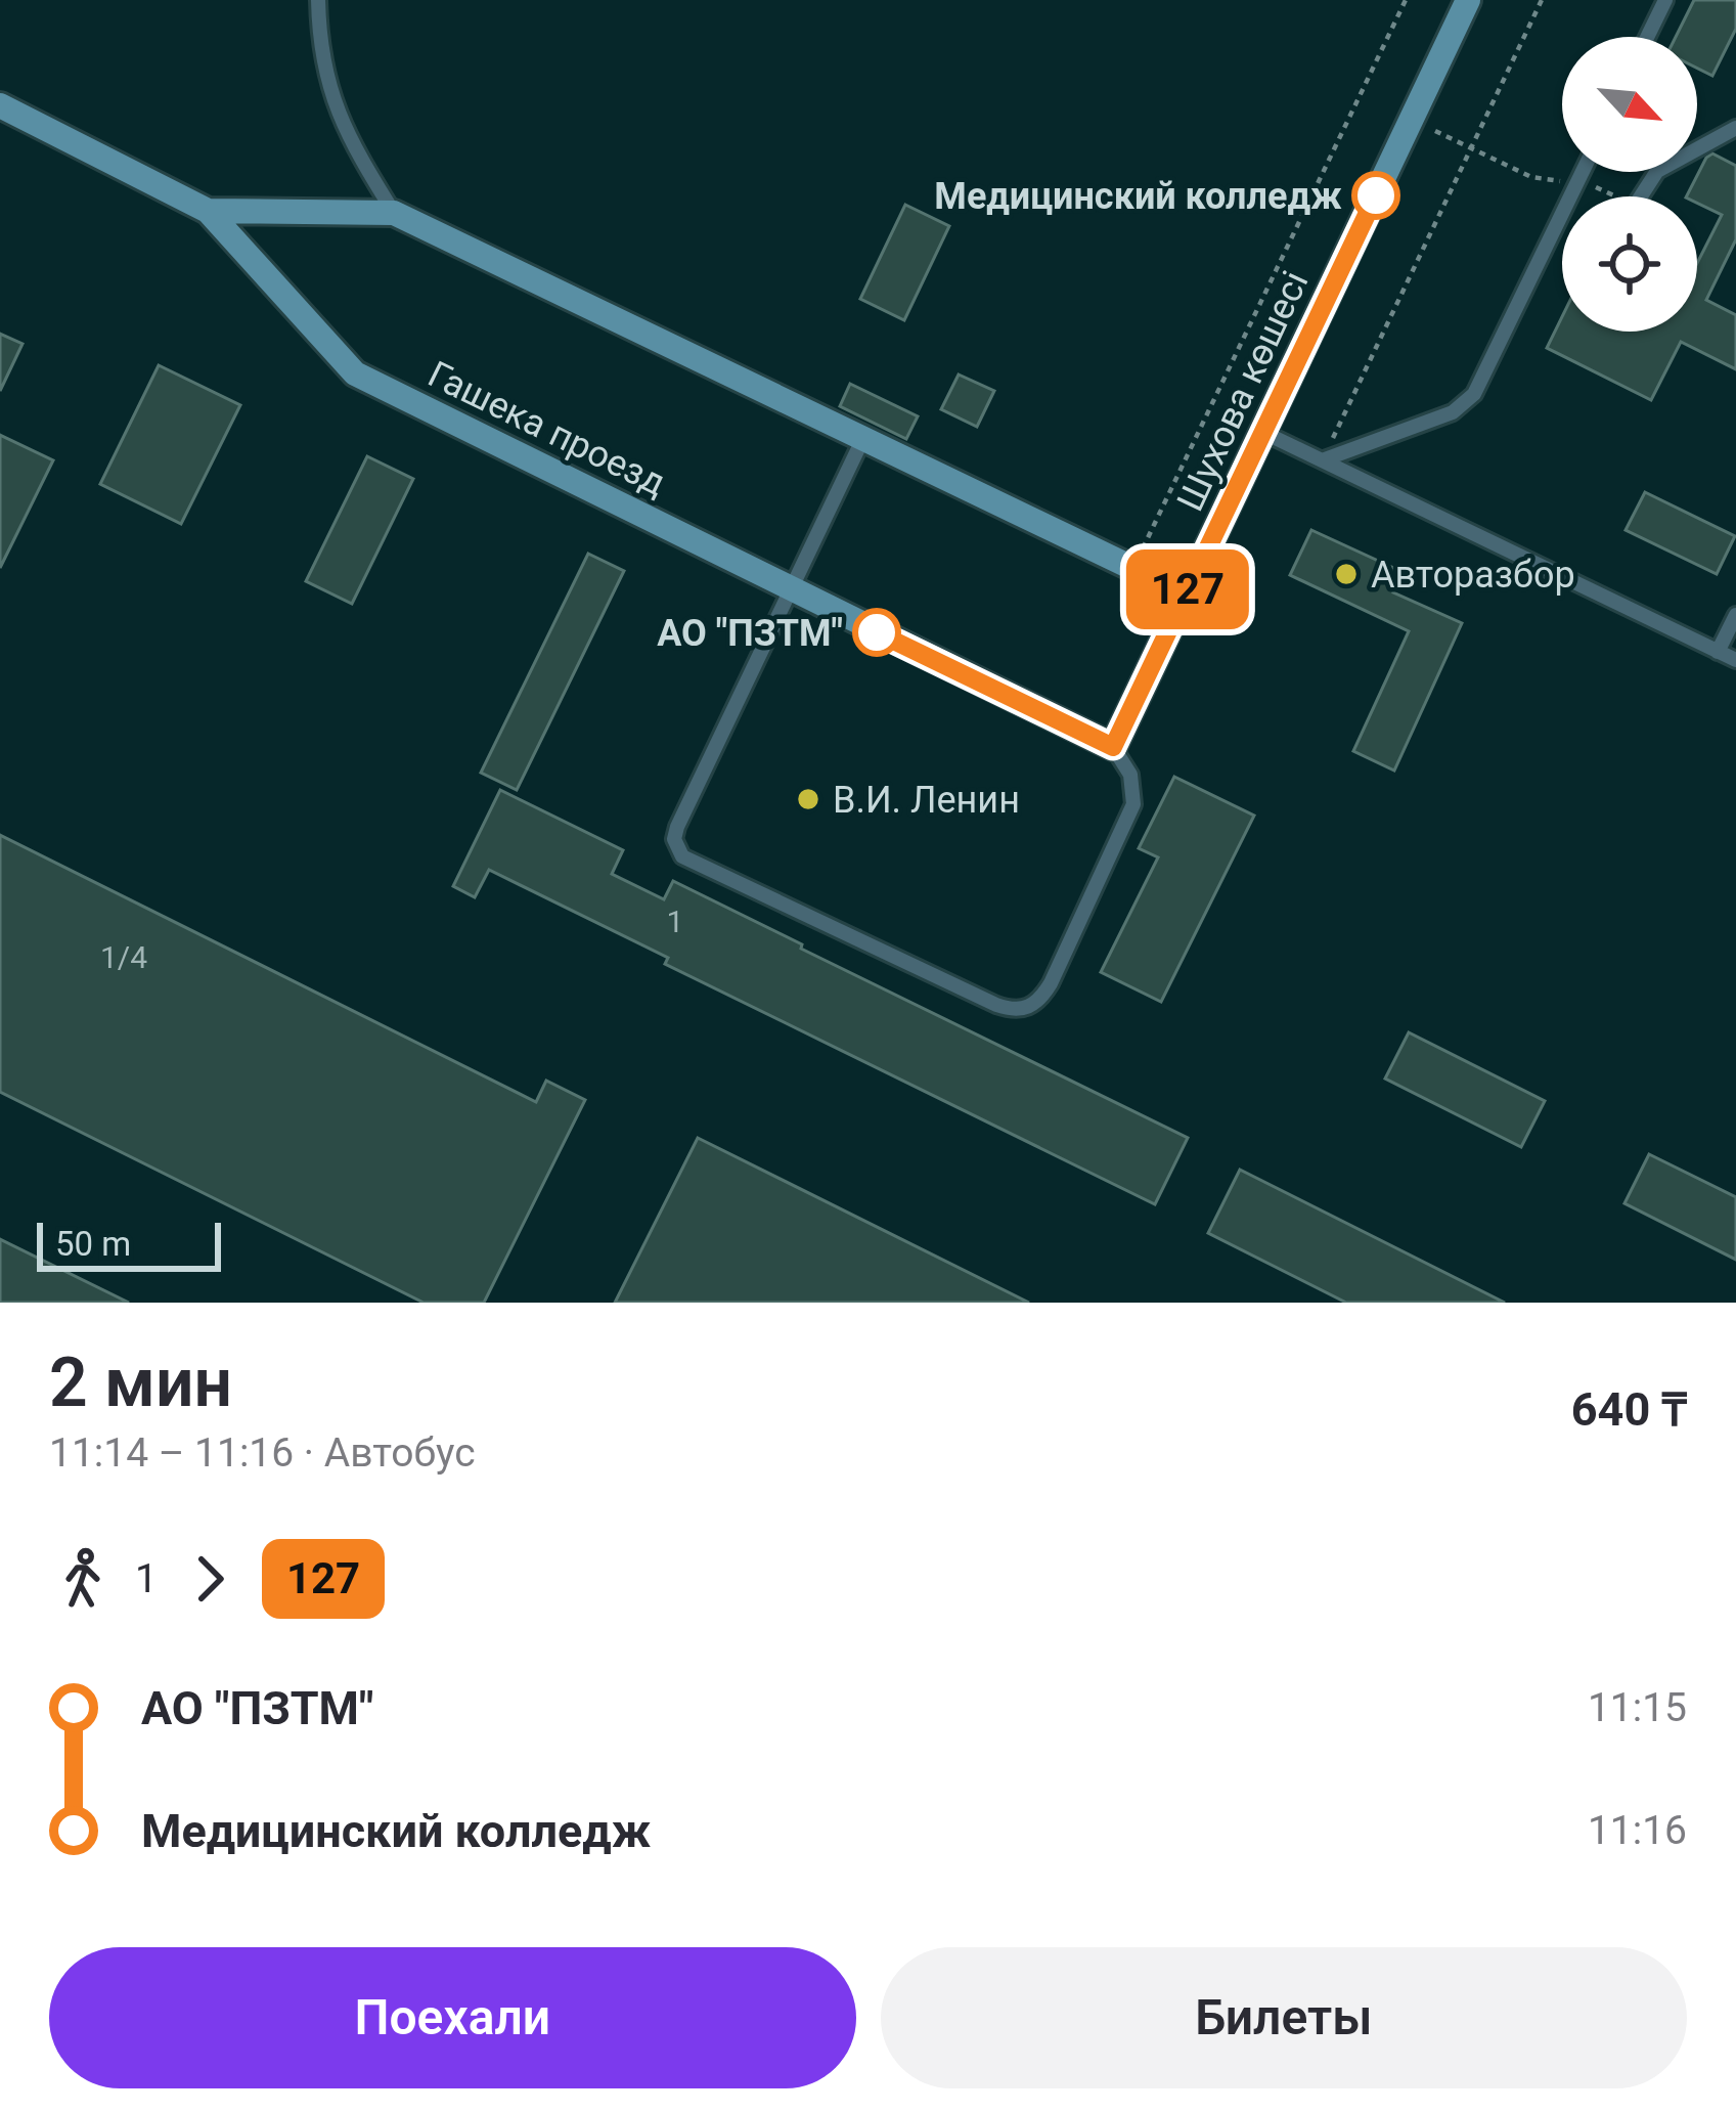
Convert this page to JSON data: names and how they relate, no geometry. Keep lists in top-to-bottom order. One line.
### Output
{"streets":{"street":["Шухова көшесі","Гашека проезд"]},"crossings":[["Шухова көшесі","Гашека проезд"]],"places":["Медицинский колледж","Авторазбор","АО \"ПЗТМ\"","В.И. Ленин"],"lines":["bus line 127"],"house_numbers":["1","1/4"],"scale_bar":"50 m","north":"bottom right","page":{"on_map":"127","scale":"50 m","heading":["2 мин","11:14 – 11:16 · Автобус","640 ₸"],"legs":["1","127"],"list":[{"name":"АО \"ПЗТМ\"","value":"11:15"},{"name":"Медицинский колледж","value":"11:16"}],"buttons":["Поехали","Билеты"]}}
